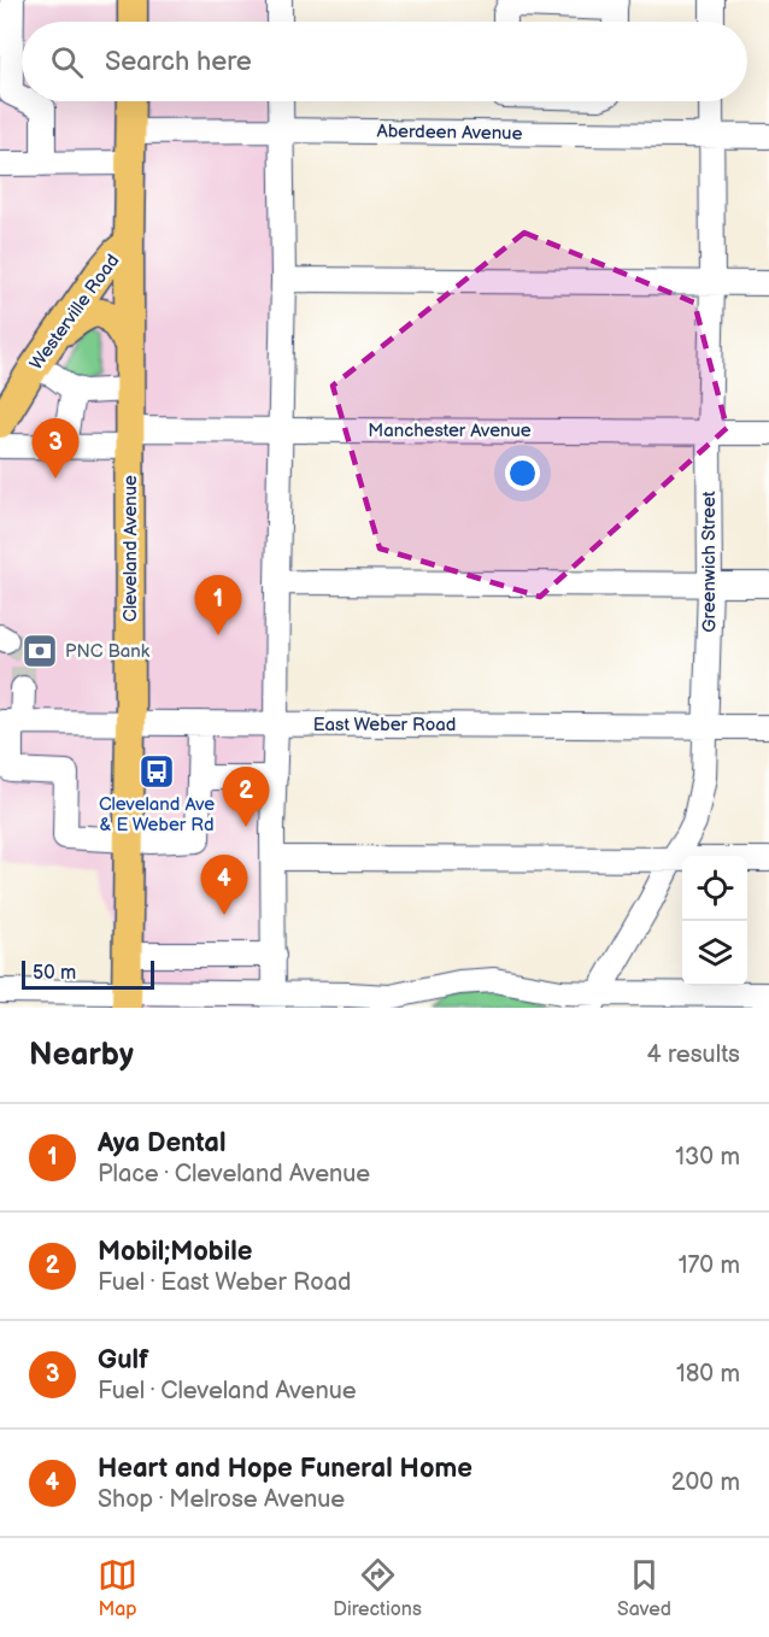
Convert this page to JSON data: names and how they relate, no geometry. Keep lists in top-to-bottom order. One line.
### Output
{"streets":{"main road":["Westerville Road","Cleveland Avenue"],"street":["Aberdeen Avenue","Manchester Avenue","Greenwich Street","East Weber Road"]},"crossings":[["Aberdeen Avenue","Cleveland Avenue"],["Aberdeen Avenue","Greenwich Street"],["Westerville Road","Cleveland Avenue"],["Manchester Avenue","Cleveland Avenue"],["Manchester Avenue","Greenwich Street"],["Cleveland Avenue","East Weber Road"],["Greenwich Street","East Weber Road"]],"places":{"bank":["PNC Bank"],"bus stop":["Cleveland Ave & E Weber Rd"]},"scale_bar":"50 m","page":{"search":"Search here","pins":["3","1","2","4"],"scale":"50 m","heading":["Nearby","4 results"],"list":[{"mark":"1","name":"Aya Dental","note":"Place · Cleveland Avenue","value":"130 m"},{"mark":"2","name":"Mobil;Mobile","note":"Fuel · East Weber Road","value":"170 m"},{"mark":"3","name":"Gulf","note":"Fuel · Cleveland Avenue","value":"180 m"},{"mark":"4","name":"Heart and Hope Funeral Home","note":"Shop · Melrose Avenue","value":"200 m"}],"nav":["Map","Directions","Saved"]}}
